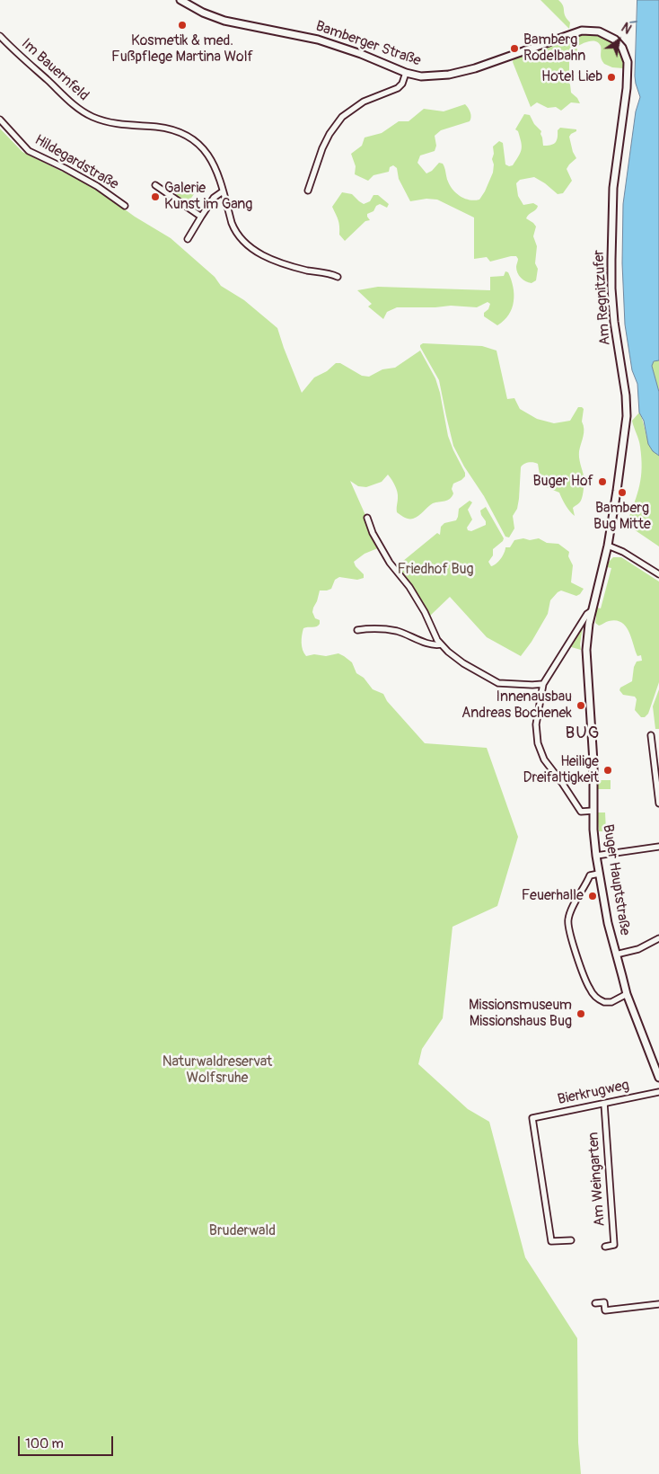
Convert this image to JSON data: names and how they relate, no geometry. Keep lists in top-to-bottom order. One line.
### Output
{"streets":{"street":["Bamberger Straße","Im Bauernfeld","Hildegardstraße","Am Regnitzufer","Buger Hauptstraße","Bierkrugweg","Am Weingarten"]},"crossings":[["Bamberger Straße","Am Regnitzufer"],["Am Regnitzufer","Buger Hauptstraße"],["Bierkrugweg","Am Weingarten"]],"districts":["BUG"],"parks":["Friedhof Bug","Naturwaldreservat Wolfsruhe","Bruderwald"],"places":["Kosmetik & med. Fußpflege Martina Wolf","Bamberg Rodelbahn","Hotel Lieb","Galerie Kunst im Gang","Buger Hof","Bamberg Bug Mitte","Innenausbau Andreas Bochenek","Heilige Dreifaltigkeit","Feuerhalle","Missionsmuseum Missionshaus Bug"],"scale_bar":"100 m","north":"top right"}
